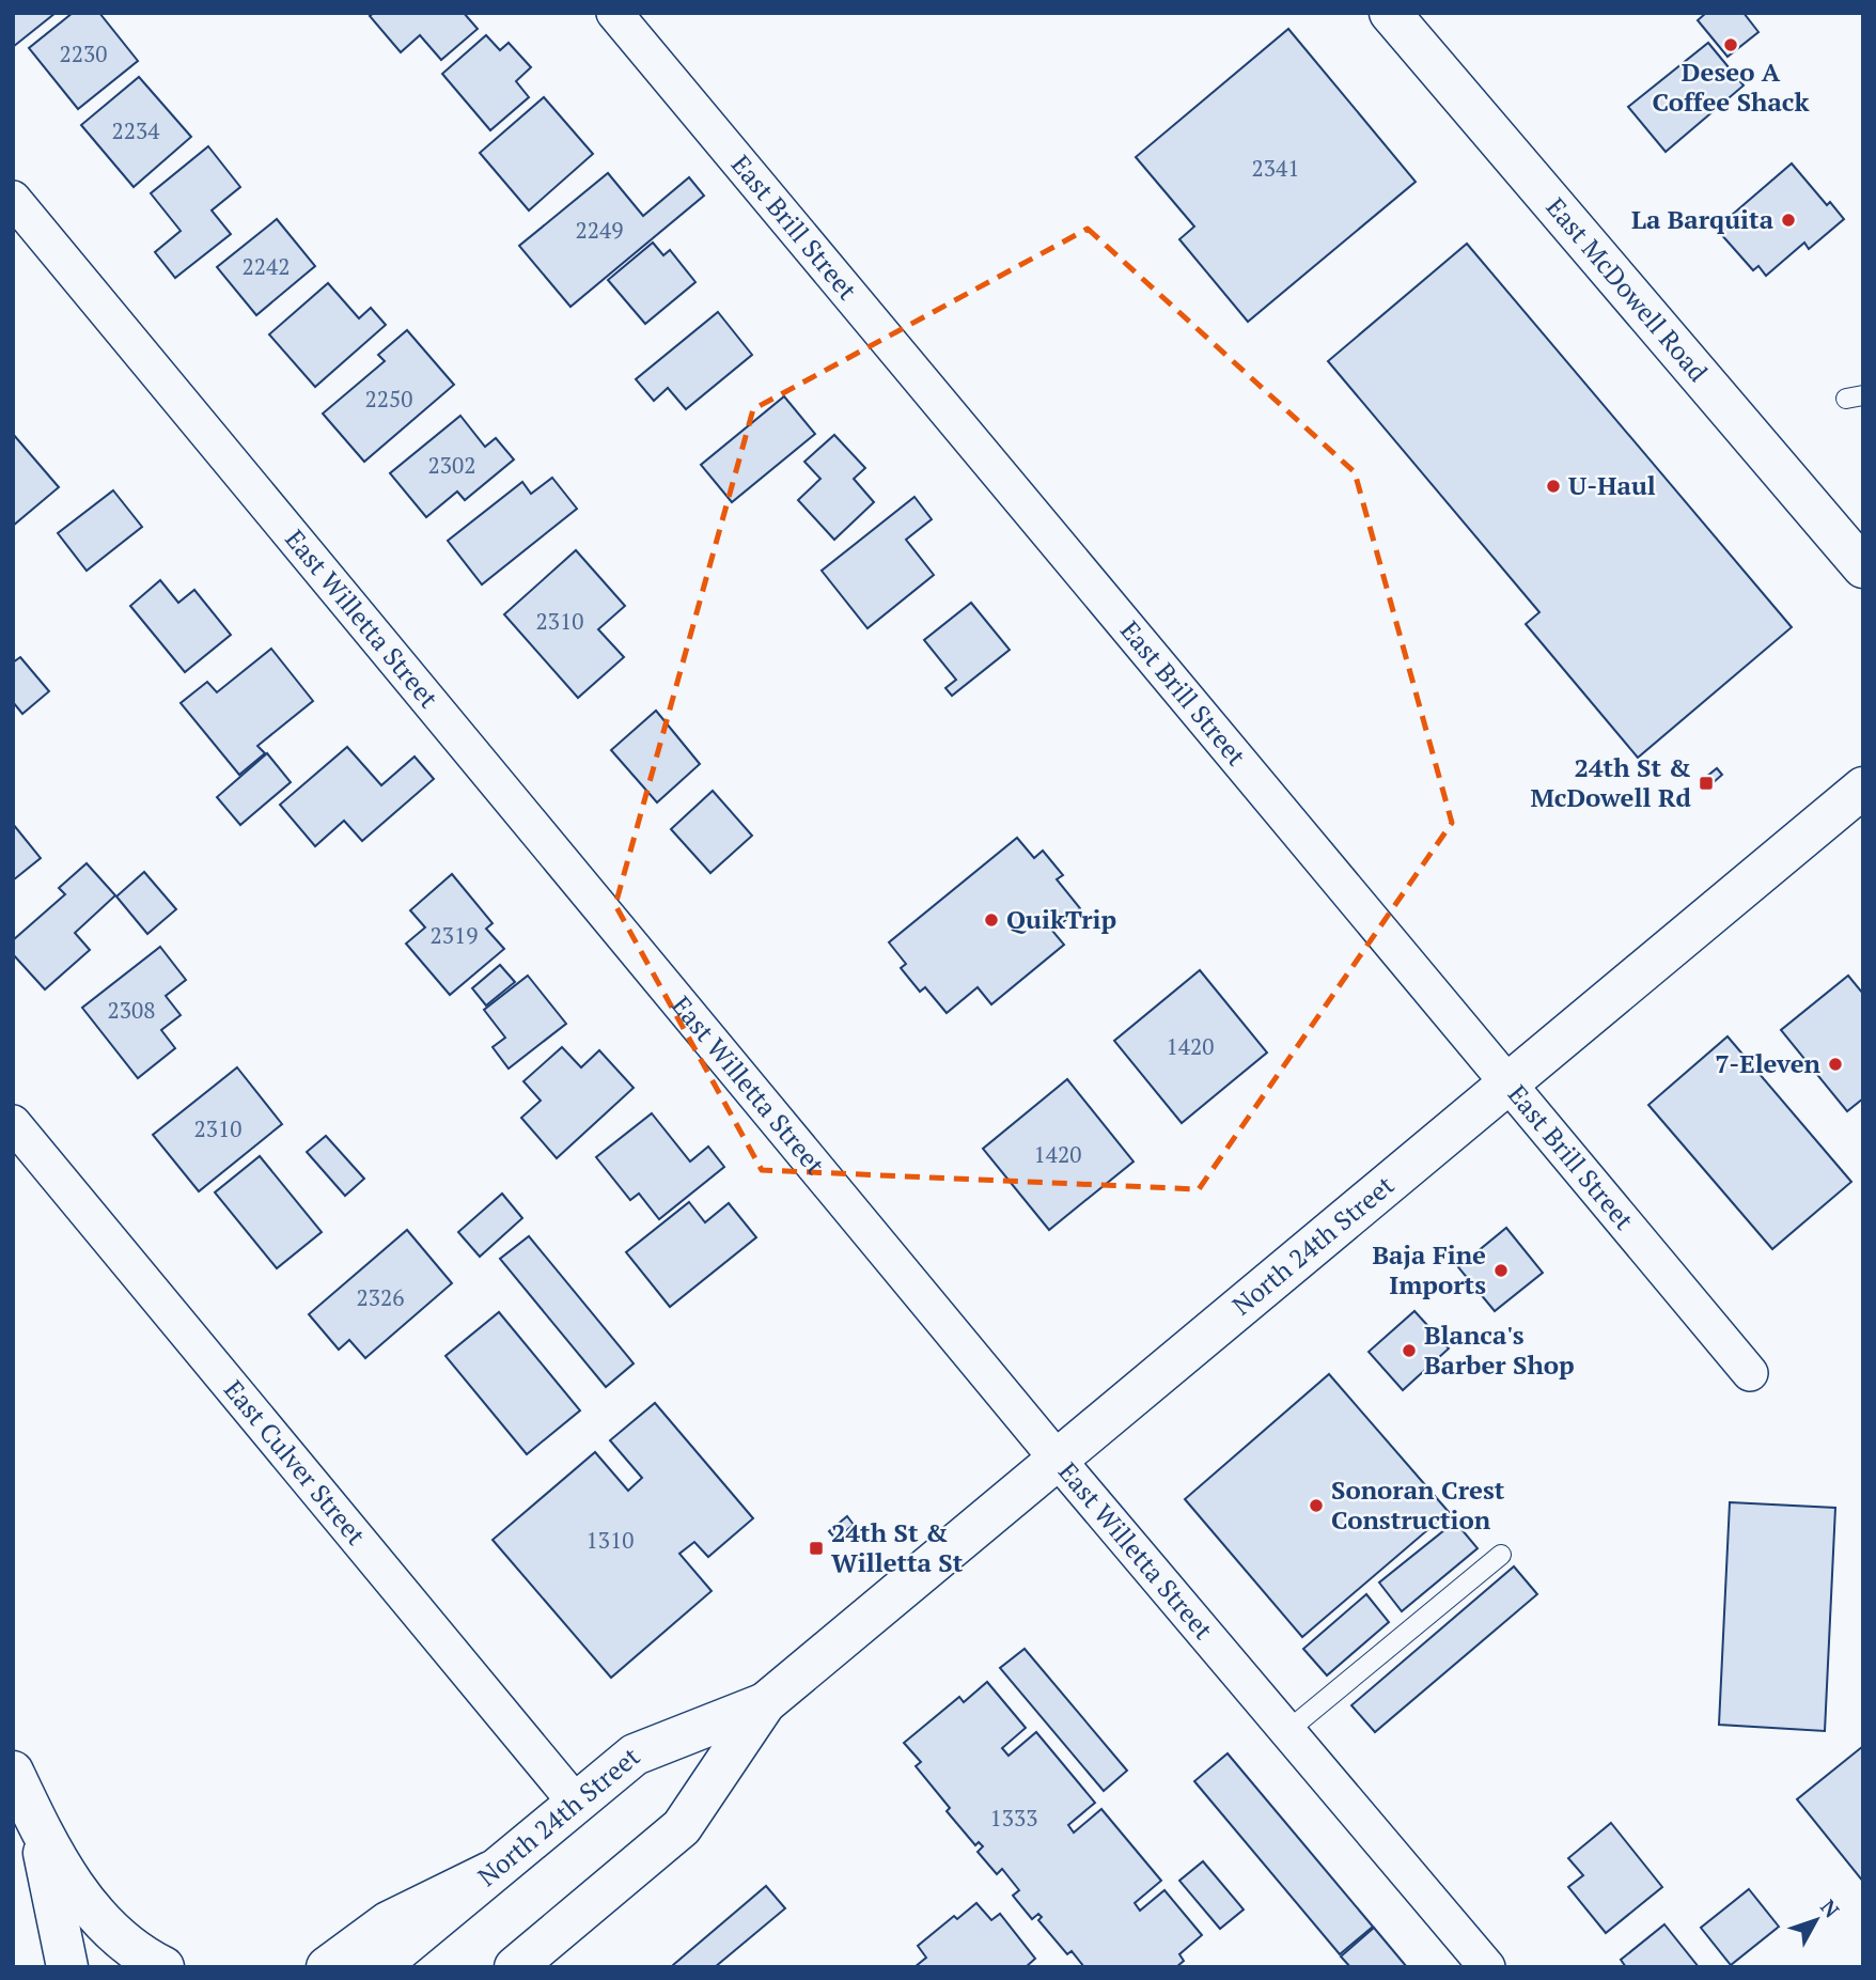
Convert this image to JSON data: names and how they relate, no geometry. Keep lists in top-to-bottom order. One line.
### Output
{"streets":{"main road":["East McDowell Road","North 24th Street"],"street":["East Brill Street","East Willetta Street","East Culver Street"]},"crossings":[["East Brill Street","North 24th Street"],["East Willetta Street","North 24th Street"],["North 24th Street","East Culver Street"]],"places":{"other":["Deseo A Coffee Shack","La Barquita","U-Haul","QuikTrip","7-Eleven","Baja Fine Imports","Blanca's Barber Shop","Sonoran Crest Construction"],"transit":["24th St & McDowell Rd","24th St & Willetta St"]},"house_numbers":["2230","2234","2341","2249","2242","2250","2302","2310","2319","2308","1420","2310","1420","2326","1310","1333"],"north":"top right"}
